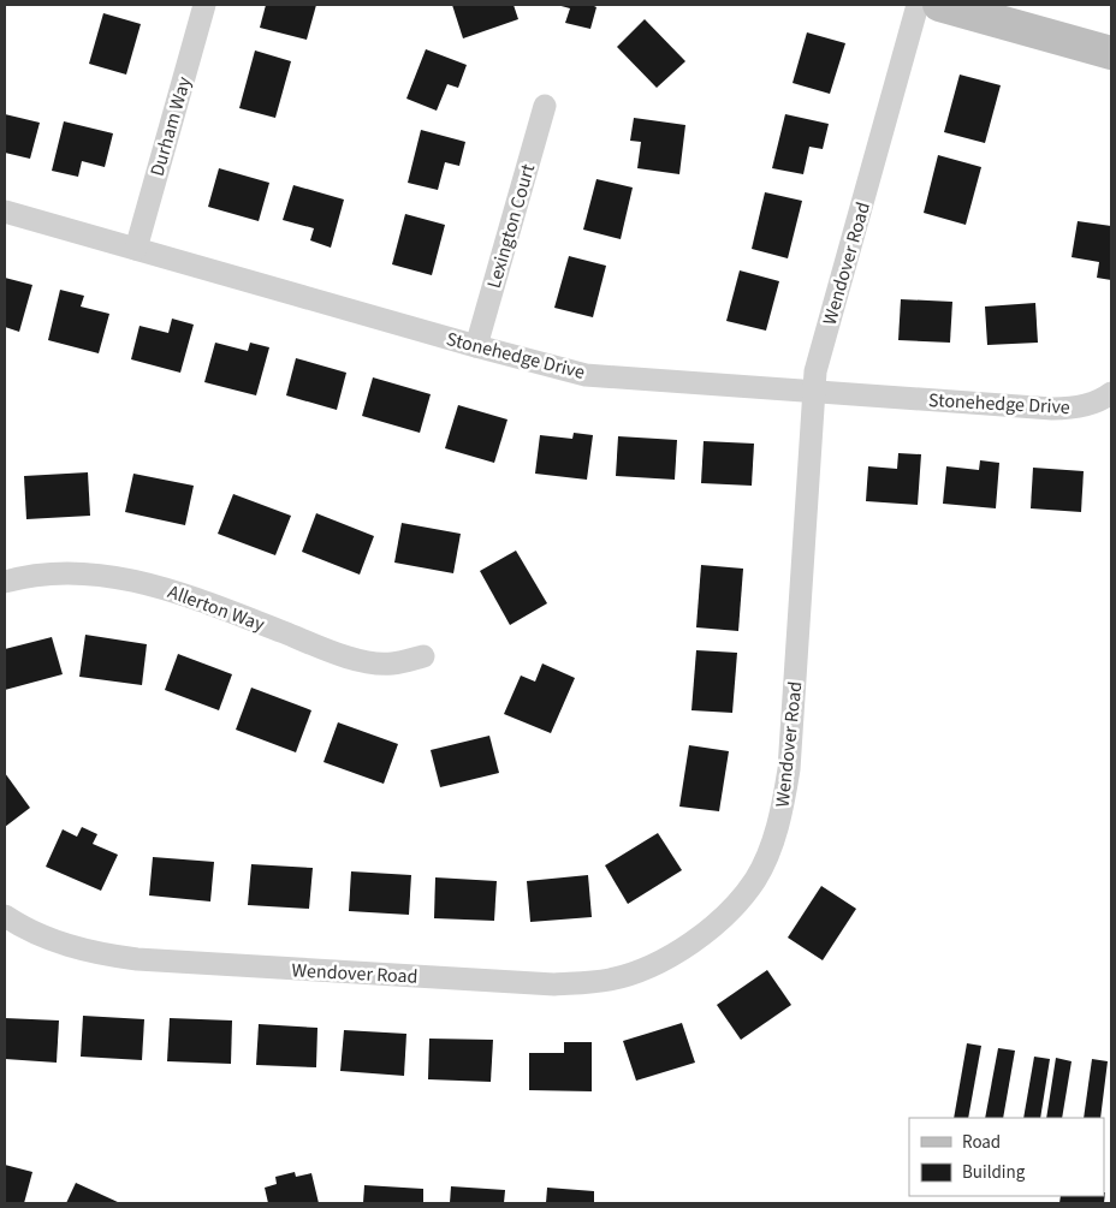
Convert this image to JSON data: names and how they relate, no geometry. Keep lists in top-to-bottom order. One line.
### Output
{"streets":{"street":["Durham Way","Lexington Court","Wendover Road","Stonehedge Drive","Allerton Way"]},"crossings":[["Durham Way","Stonehedge Drive"],["Lexington Court","Stonehedge Drive"],["Wendover Road","Stonehedge Drive"]],"legend":["Road","Building"]}
